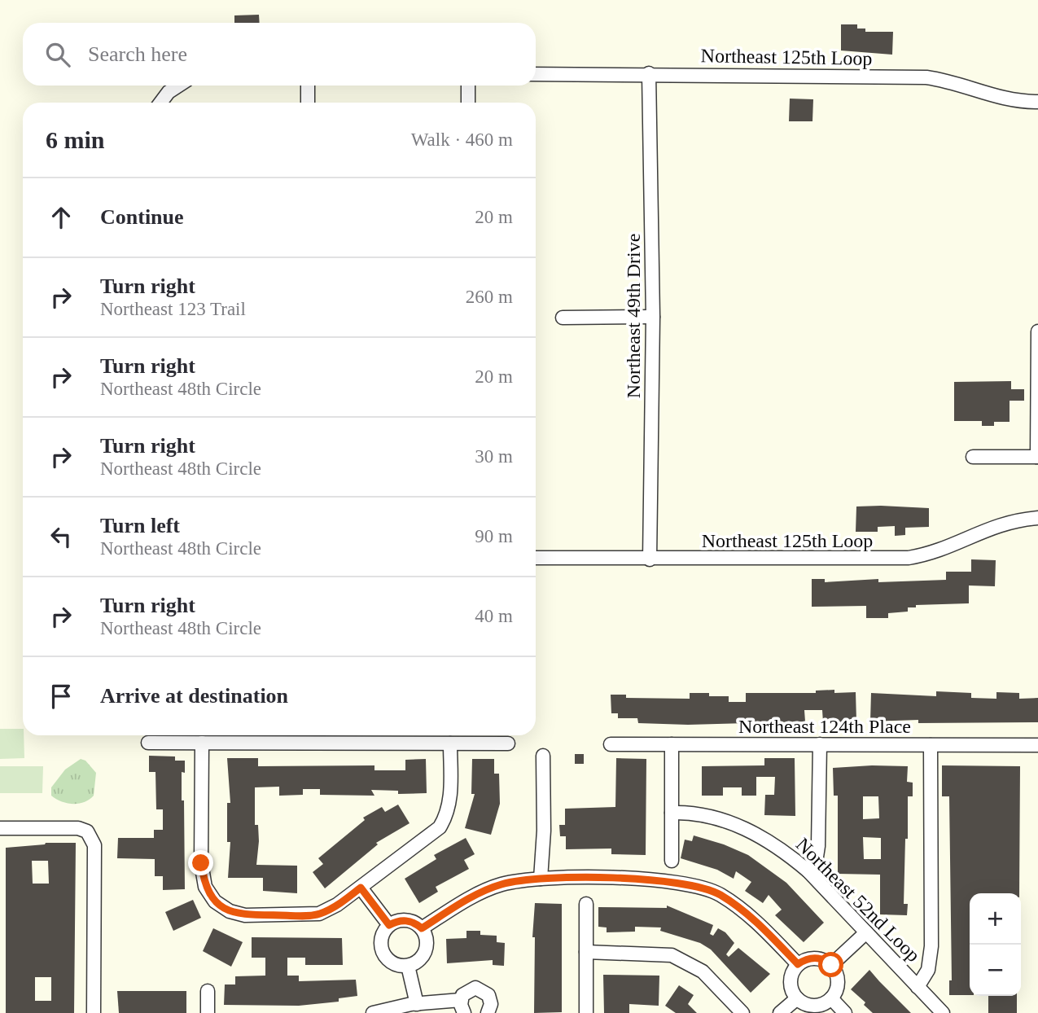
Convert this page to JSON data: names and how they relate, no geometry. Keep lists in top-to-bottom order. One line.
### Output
{"streets":{"street":["Northeast 125th Loop","Northeast 49th Drive","Northeast 124th Place","Northeast 52nd Loop"]},"crossings":[["Northeast 125th Loop","Northeast 49th Drive"]],"page":{"search":"Search here","heading":["6 min","Walk · 460 m"],"list":[["Continue","20 m"],["Turn right","Northeast 123 Trail","260 m"],["Turn right","Northeast 48th Circle","20 m"],["Turn right","Northeast 48th Circle","30 m"],["Turn left","Northeast 48th Circle","90 m"],["Turn right","Northeast 48th Circle","40 m"],"Arrive at destination"],"map_buttons":["+","−"]}}
